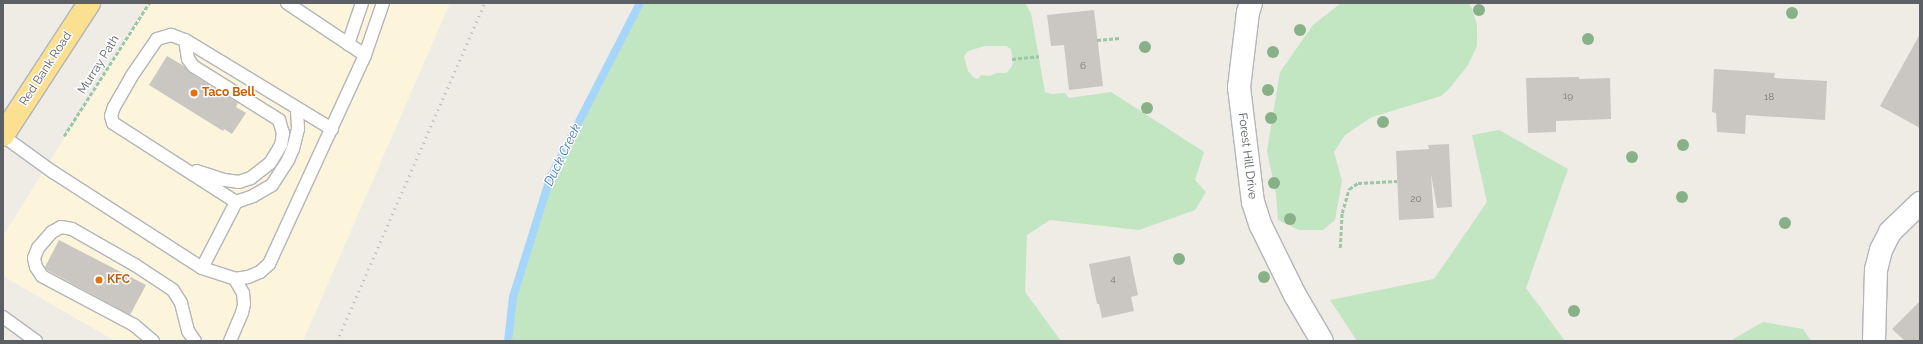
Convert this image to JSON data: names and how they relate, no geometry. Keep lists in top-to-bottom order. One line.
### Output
{"streets":{"highway":["Red Bank Road"],"street":["Forest Hill Drive"],"path":["Murray Path"]},"water":["Duck Creek"],"places":["Taco Bell","KFC"],"house_numbers":["6","19","18","20","4"]}
